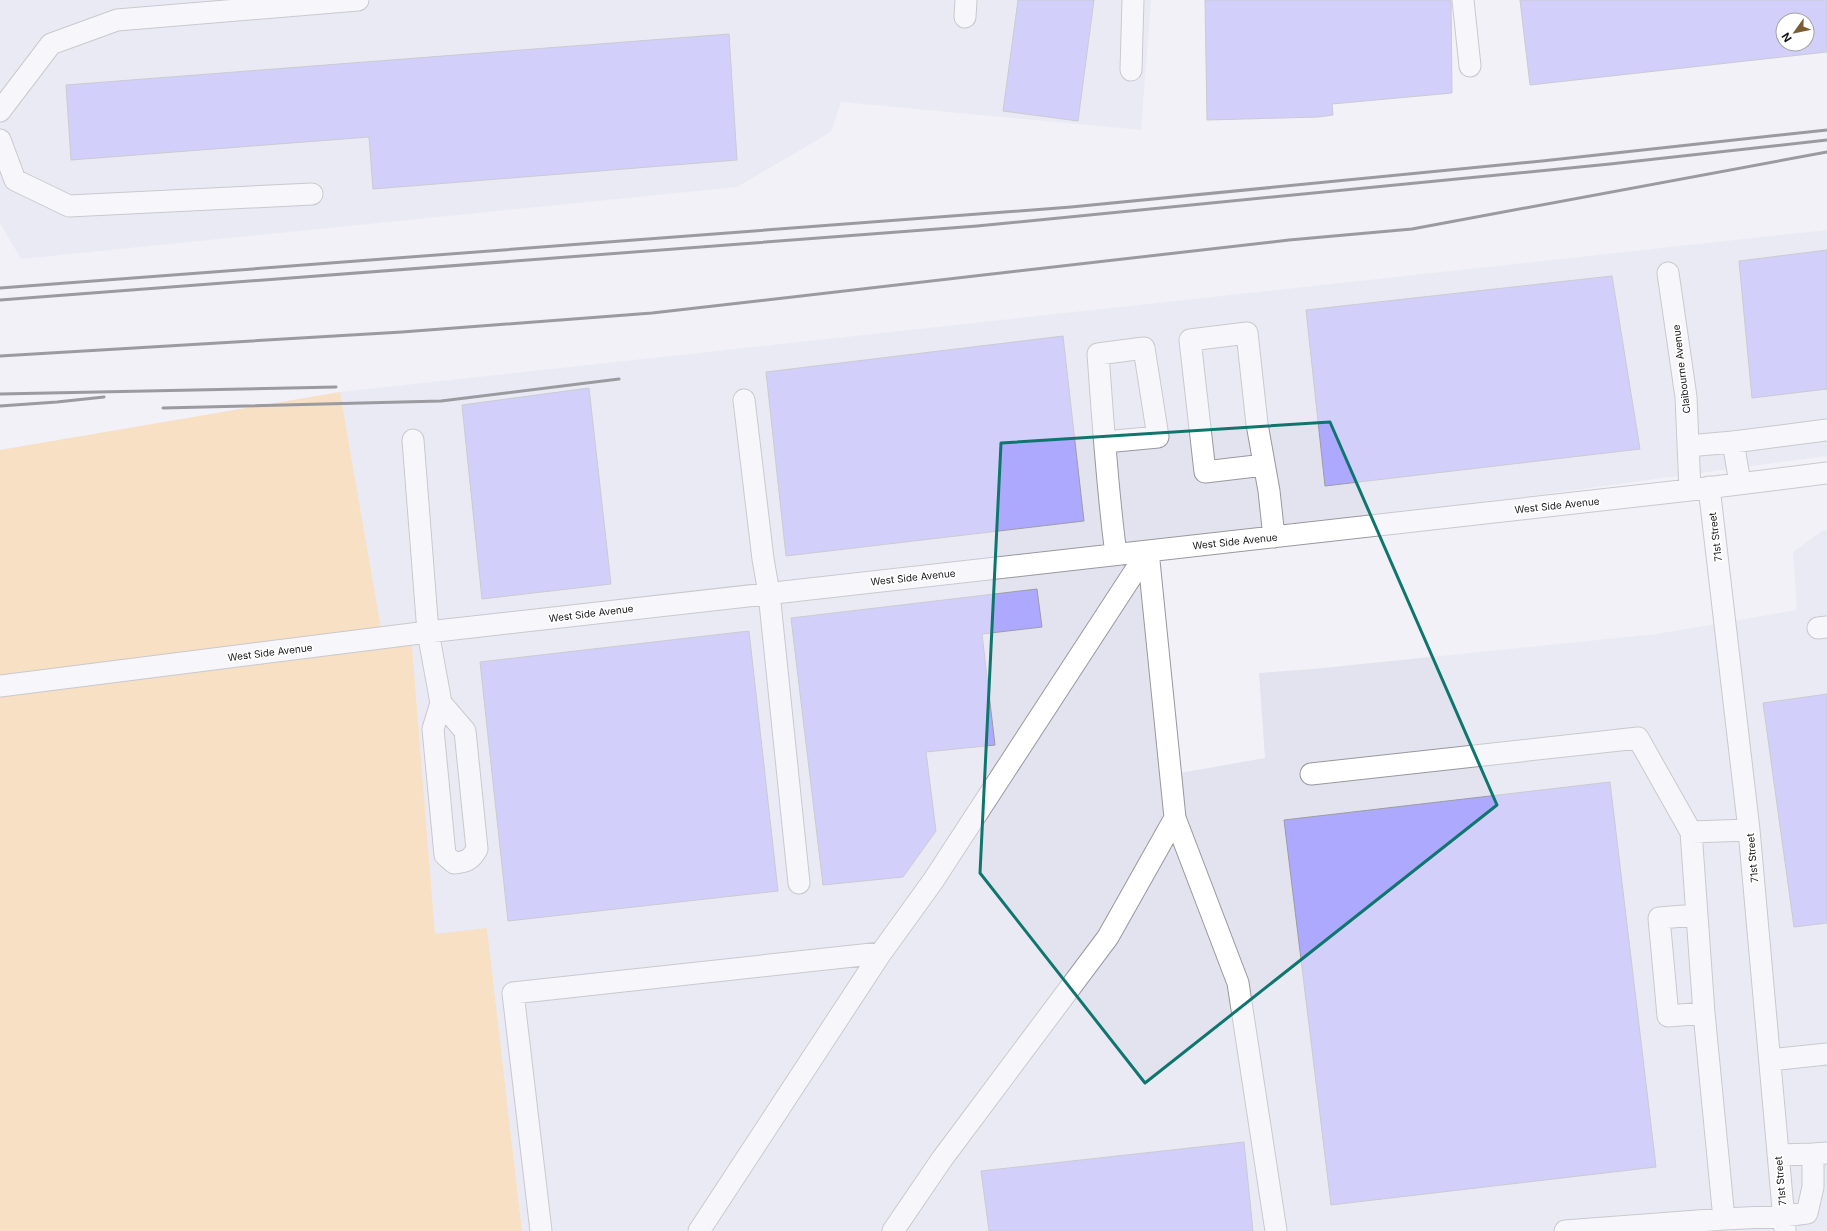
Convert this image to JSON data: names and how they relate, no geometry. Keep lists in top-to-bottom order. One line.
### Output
{"streets":{"street":["Claibourne Avenue","West Side Avenue","71st Street"]},"crossings":[["Claibourne Avenue","West Side Avenue"],["Claibourne Avenue","71st Street"],["West Side Avenue","71st Street"]],"north":"bottom left"}
